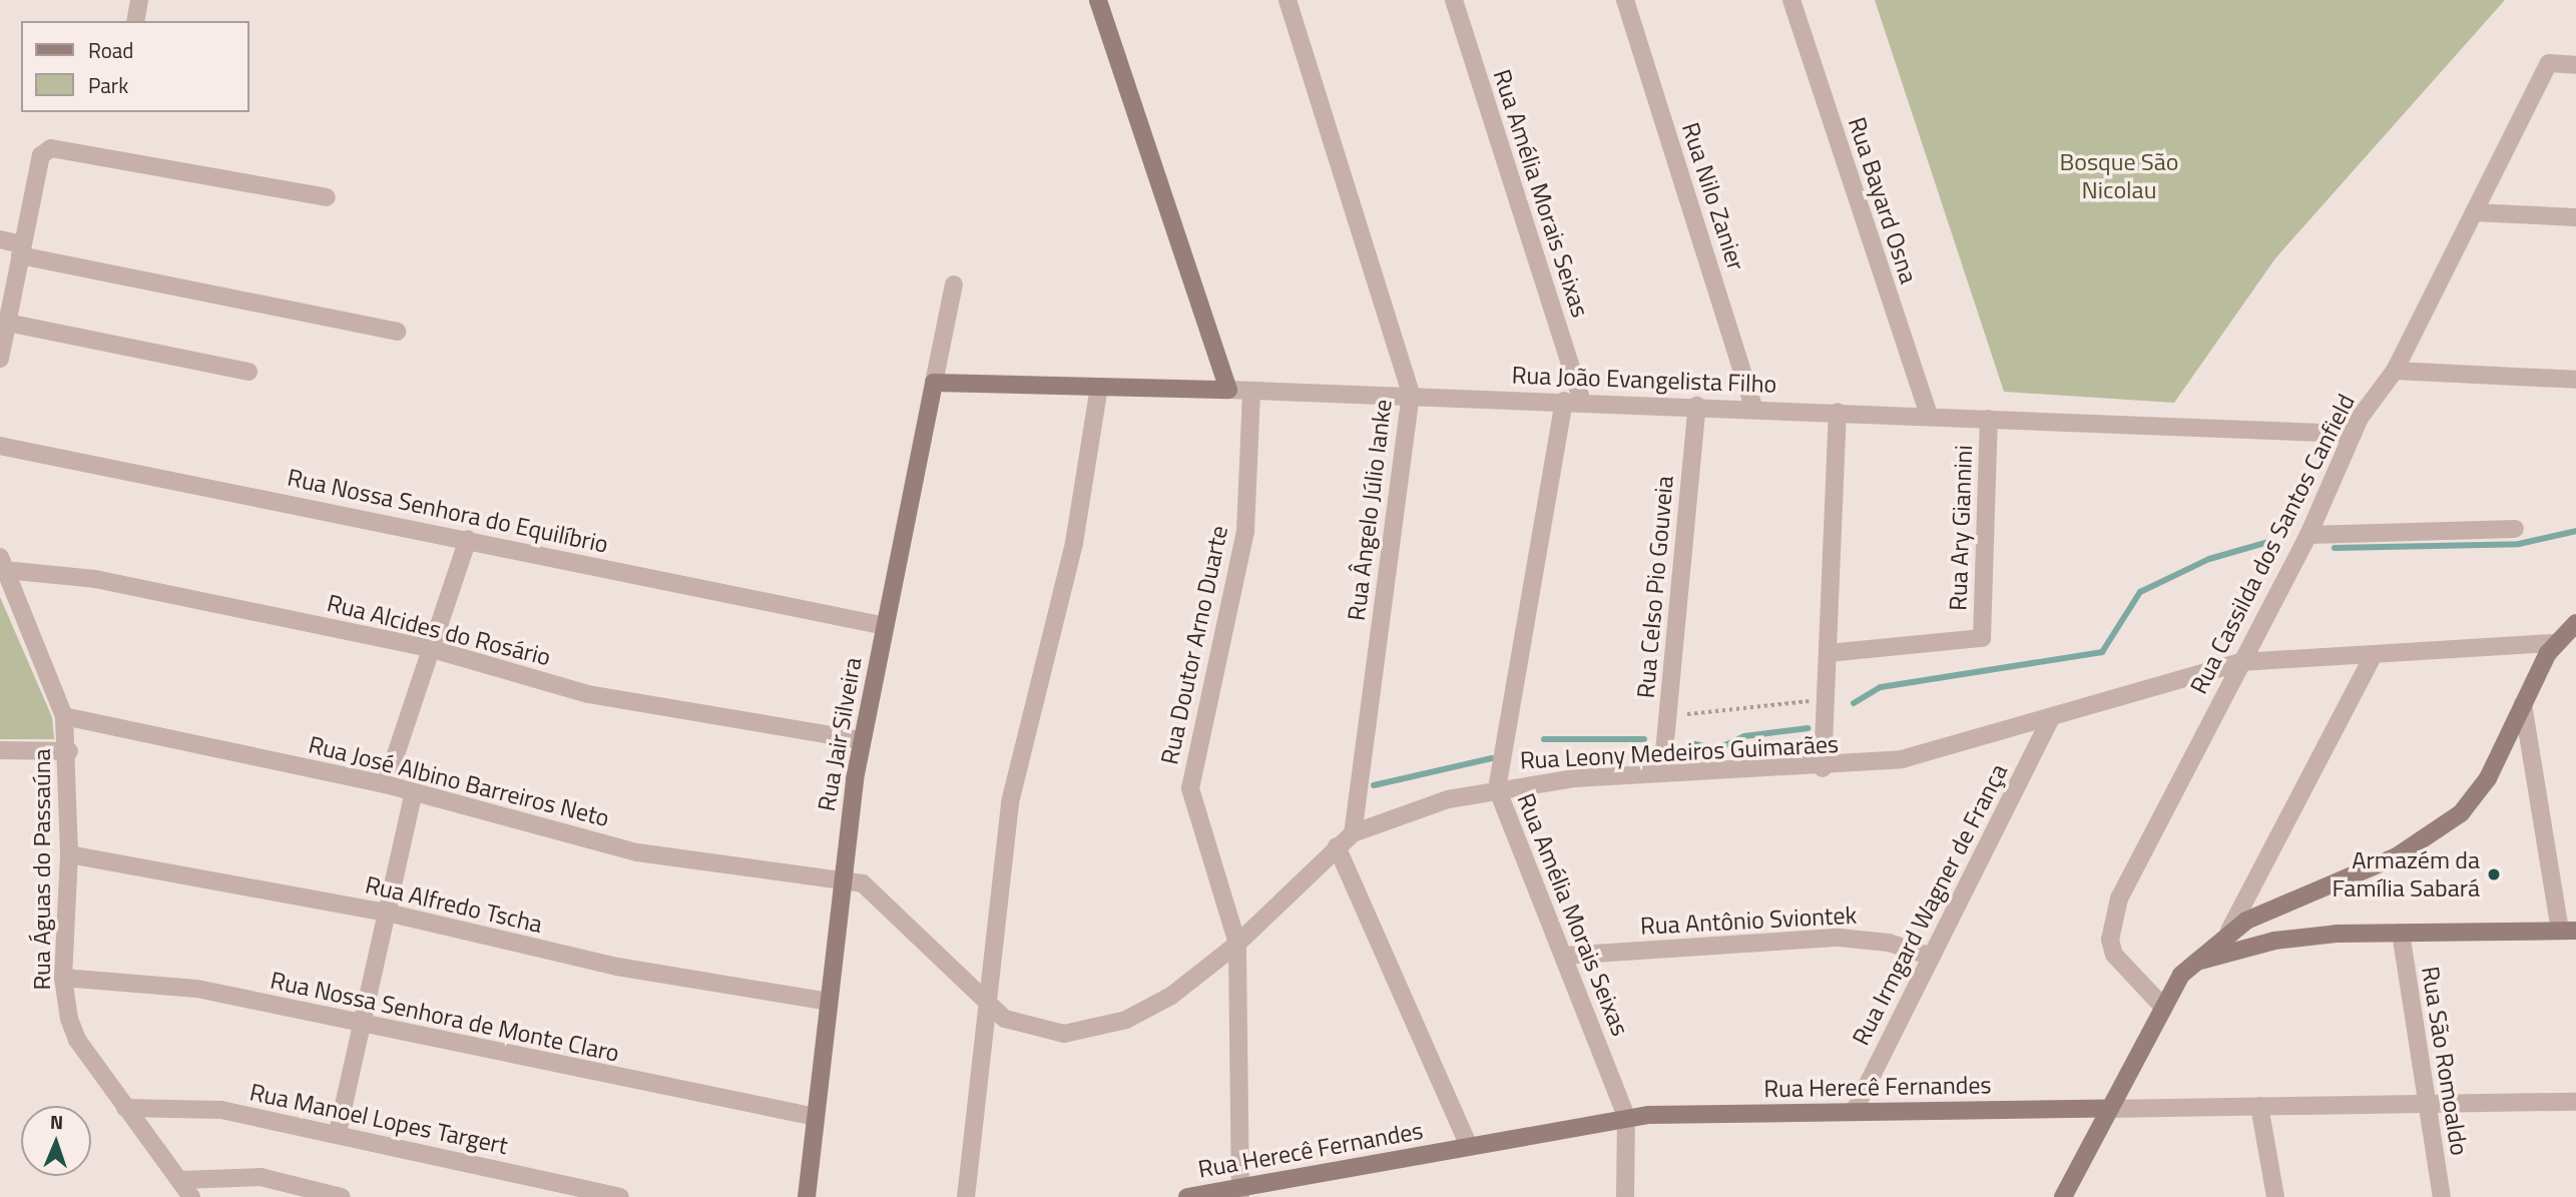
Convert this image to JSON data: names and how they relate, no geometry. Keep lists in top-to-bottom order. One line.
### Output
{"streets":{"street":["Rua Amélia Morais Seixas","Rua Nilo Zanier","Rua Bayard Osna","Rua João Evangelista Filho","Rua Ângelo Júlio Ianke","Rua Nossa Senhora do Equilíbrio","Rua Ary Giannini","Rua Cassilda dos Santos Canfield","Rua Celso Pio Gouveia","Rua Alcides do Rosário","Rua Doutor Arno Duarte","Rua Jair Silveira","Rua Leony Medeiros Guimarães","Rua José Albino Barreiros Neto","Rua Águas do Passaúna","Rua Alfredo Tscha","Rua Irmgard Wagner de França","Rua Antônio Sviontek","Rua Nossa Senhora de Monte Claro","Rua São Romoaldo","Rua Herecê Fernandes","Rua Manoel Lopes Targert"]},"crossings":[["Rua Amélia Morais Seixas","Rua João Evangelista Filho"],["Rua Amélia Morais Seixas","Rua Leony Medeiros Guimarães"],["Rua Amélia Morais Seixas","Rua Antônio Sviontek"],["Rua Amélia Morais Seixas","Rua Herecê Fernandes"],["Rua Nilo Zanier","Rua João Evangelista Filho"],["Rua Bayard Osna","Rua João Evangelista Filho"],["Rua João Evangelista Filho","Rua Ângelo Júlio Ianke"],["Rua João Evangelista Filho","Rua Ary Giannini"],["Rua João Evangelista Filho","Rua Cassilda dos Santos Canfield"],["Rua João Evangelista Filho","Rua Celso Pio Gouveia"],["Rua João Evangelista Filho","Rua Doutor Arno Duarte"],["Rua João Evangelista Filho","Rua Jair Silveira"],["Rua Ângelo Júlio Ianke","Rua Leony Medeiros Guimarães"],["Rua Nossa Senhora do Equilíbrio","Rua Jair Silveira"],["Rua Cassilda dos Santos Canfield","Rua Leony Medeiros Guimarães"],["Rua Celso Pio Gouveia","Rua Leony Medeiros Guimarães"],["Rua Alcides do Rosário","Rua Jair Silveira"],["Rua Alcides do Rosário","Rua Águas do Passaúna"],["Rua Doutor Arno Duarte","Rua Leony Medeiros Guimarães"],["Rua Doutor Arno Duarte","Rua Herecê Fernandes"],["Rua Jair Silveira","Rua Leony Medeiros Guimarães"],["Rua Jair Silveira","Rua José Albino Barreiros Neto"],["Rua Jair Silveira","Rua Alfredo Tscha"],["Rua Jair Silveira","Rua Nossa Senhora de Monte Claro"],["Rua Leony Medeiros Guimarães","Rua José Albino Barreiros Neto"],["Rua Leony Medeiros Guimarães","Rua Irmgard Wagner de França"],["Rua José Albino Barreiros Neto","Rua Águas do Passaúna"],["Rua Águas do Passaúna","Rua Alfredo Tscha"],["Rua Águas do Passaúna","Rua Nossa Senhora de Monte Claro"],["Rua Águas do Passaúna","Rua Manoel Lopes Targert"],["Rua Irmgard Wagner de França","Rua Antônio Sviontek"],["Rua Irmgard Wagner de França","Rua Herecê Fernandes"],["Rua São Romoaldo","Rua Herecê Fernandes"]],"parks":["Bosque São Nicolau"],"places":["Armazém da Família Sabará"],"legend":["Road","Park"],"north":"top"}
